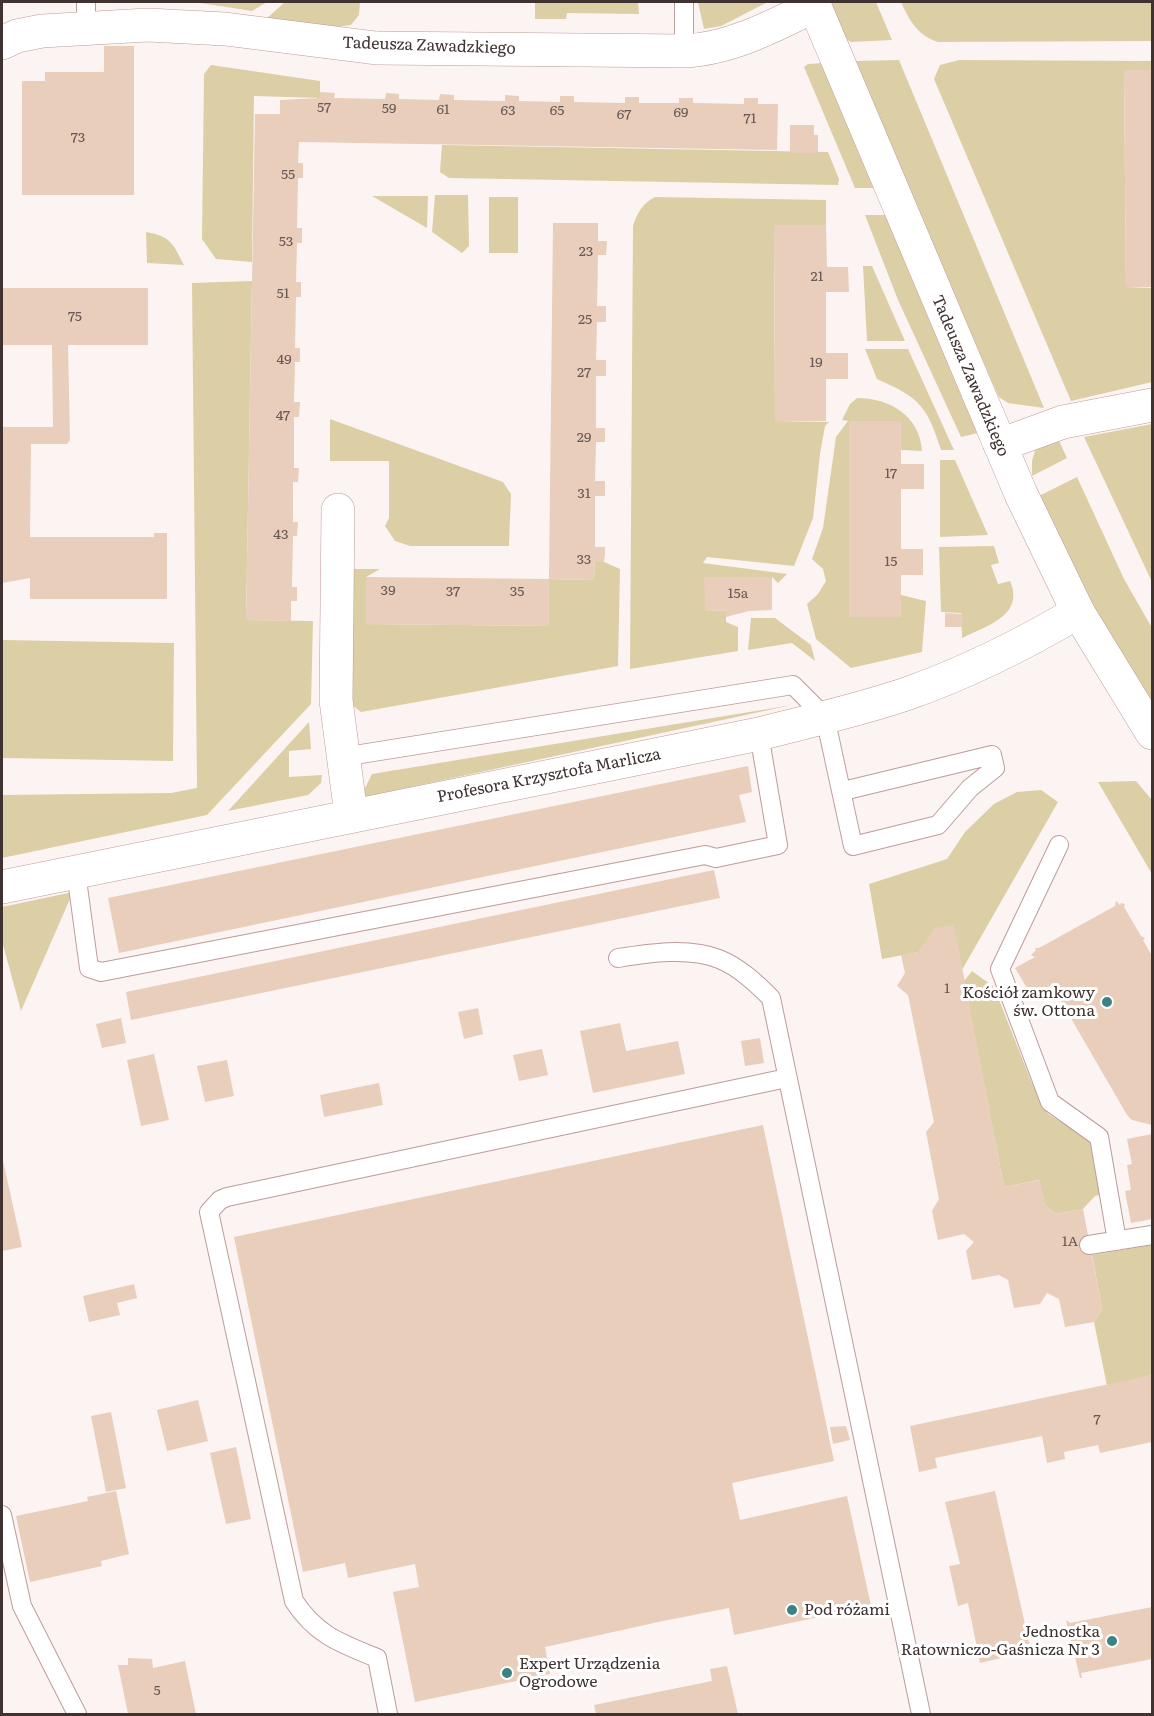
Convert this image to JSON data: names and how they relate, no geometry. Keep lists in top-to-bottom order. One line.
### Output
{"streets":{"street":["Tadeusza Zawadzkiego","Profesora Krzysztofa Marlicza"]},"crossings":[["Tadeusza Zawadzkiego","Profesora Krzysztofa Marlicza"]],"places":["Kościół zamkowy św. Ottona","Pod różami","Jednostka Ratowniczo-Gaśnicza Nr 3","Expert Urządzenia Ogrodowe"],"house_numbers":["57","59","61","63","65","69","67","71","73","55","53","23","21","51","75","25","49","19","27","47","29","17","31","43","33","15","39","37","35","15a","1","1A","7","5"]}
